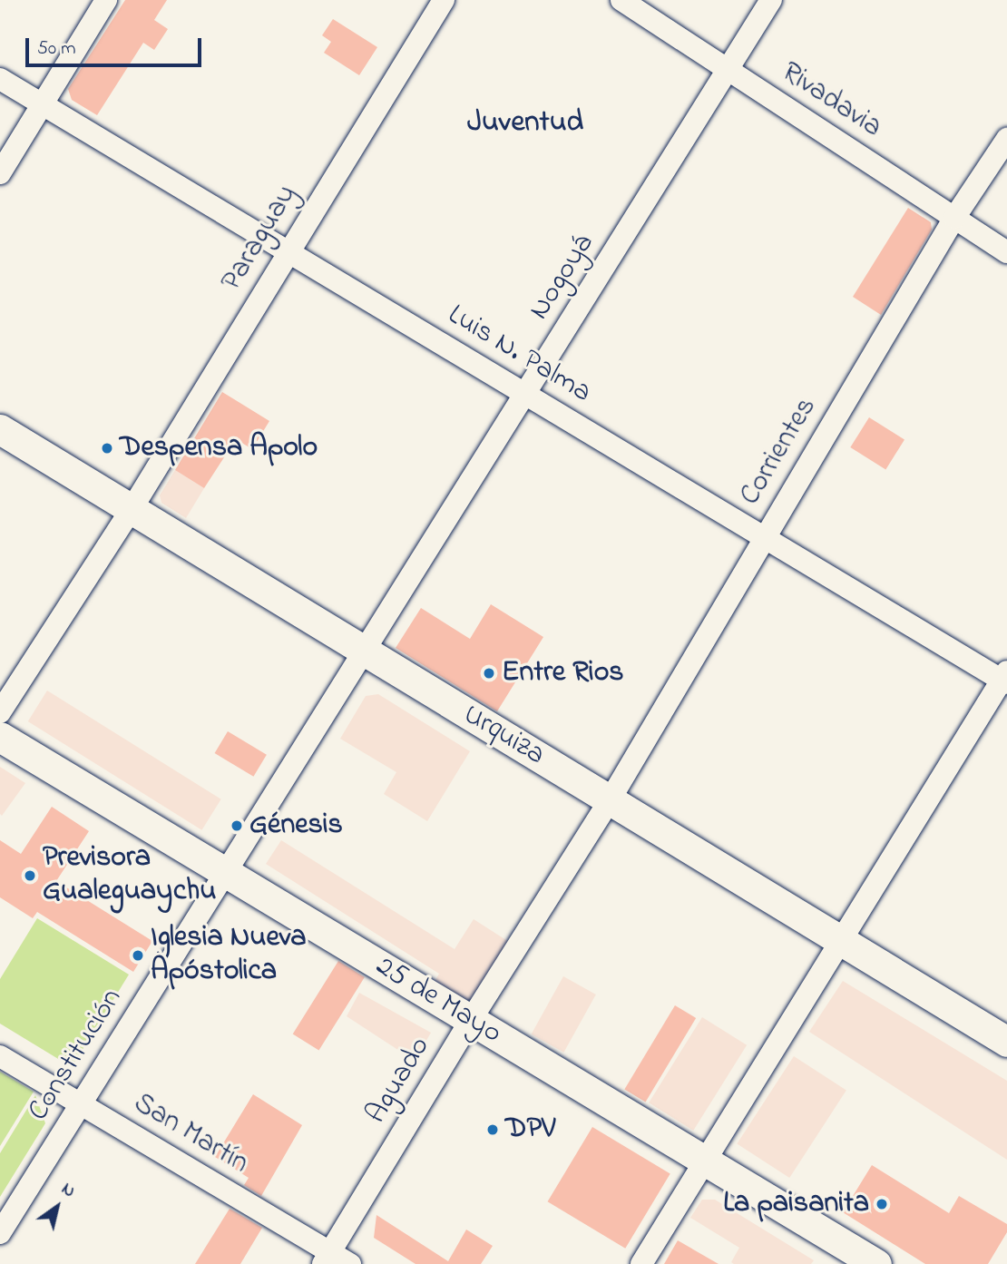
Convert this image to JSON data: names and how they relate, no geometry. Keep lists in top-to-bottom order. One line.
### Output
{"streets":{"street":["Rivadavia","Paraguay","Nogoyá","Luis N. Palma","Corrientes","Urquiza","25 de Mayo","Constitución","Aguado","San Martín"]},"crossings":[["Rivadavia","Nogoyá"],["Rivadavia","Corrientes"],["Paraguay","Luis N. Palma"],["Paraguay","Urquiza"],["Nogoyá","Luis N. Palma"],["Nogoyá","Urquiza"],["Nogoyá","Constitución"],["Luis N. Palma","Corrientes"],["Corrientes","Urquiza"],["Corrientes","Aguado"],["Urquiza","Constitución"],["Urquiza","Aguado"],["25 de Mayo","Constitución"],["25 de Mayo","Aguado"],["Constitución","San Martín"],["Aguado","San Martín"]],"districts":["Juventud"],"places":["Despensa Apolo","Entre Rios","Génesis","Previsora Gualeguaychu","Iglesia Nueva Apóstolica","DPV","La paisanita"],"scale_bar":"50 m","north":"top right"}
